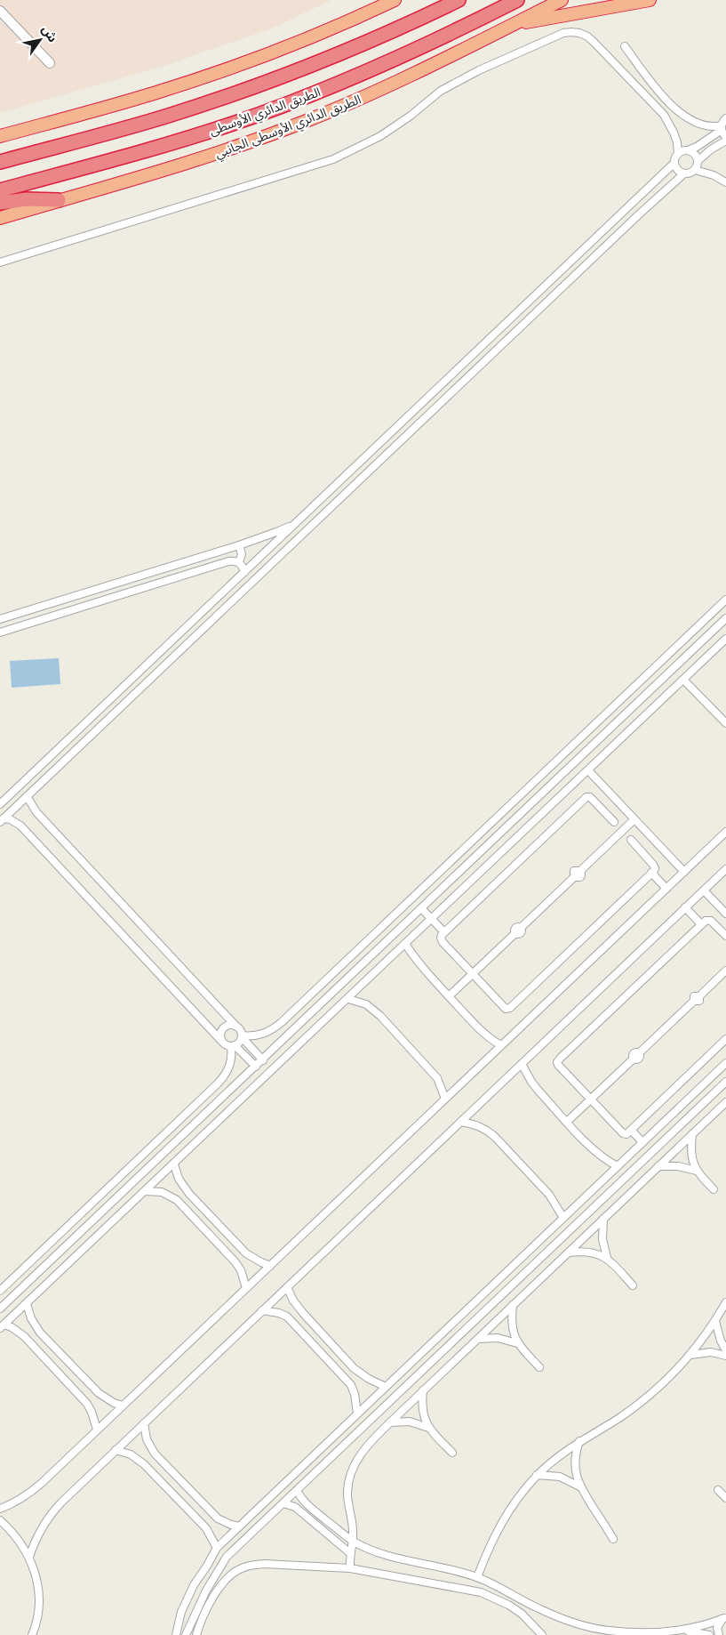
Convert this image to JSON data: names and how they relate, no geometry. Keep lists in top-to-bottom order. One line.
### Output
{"streets":{"highway":["الطريق الدائري الأوسطى","الطريق الدائري الأوسطى الجانبي"]},"north":"top right"}
